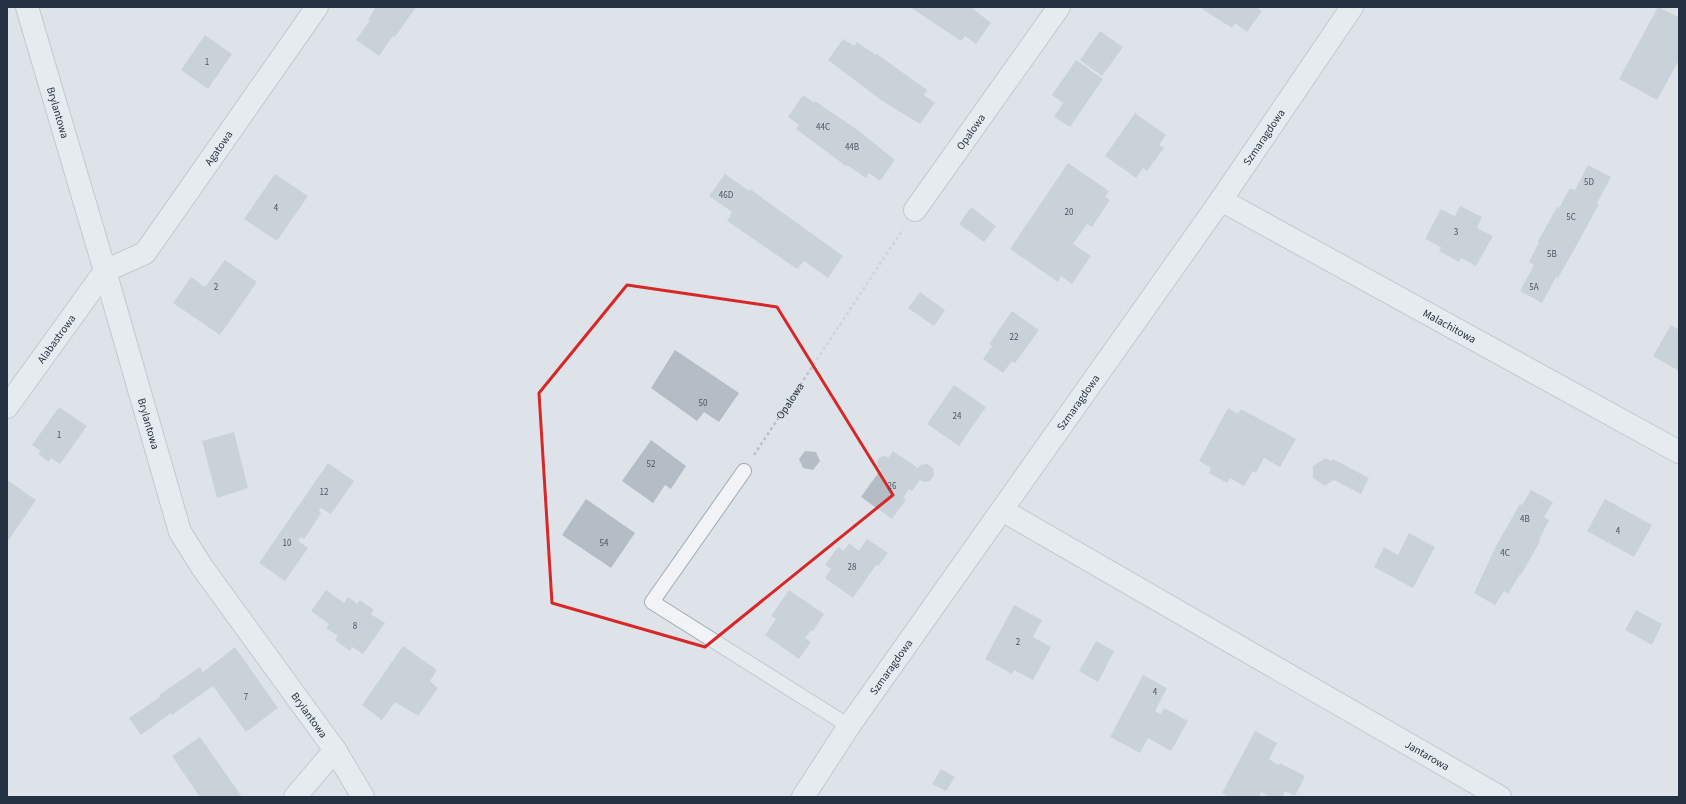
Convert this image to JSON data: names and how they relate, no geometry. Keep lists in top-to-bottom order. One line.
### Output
{"streets":{"street":["Brylantowa","Opalowa","Szmaragdowa","Agatowa","Malachitowa","Alabastrowa","Jantarowa"]},"crossings":[["Brylantowa","Agatowa"],["Brylantowa","Alabastrowa"],["Szmaragdowa","Malachitowa"],["Szmaragdowa","Jantarowa"],["Agatowa","Alabastrowa"]],"house_numbers":["1","44C","44B","5D","46D","4","20","5C","3","5B","2","5A","22","50","24","1","52","26","12","4B","4","10","54","4C","28","8","2","4","7"]}
